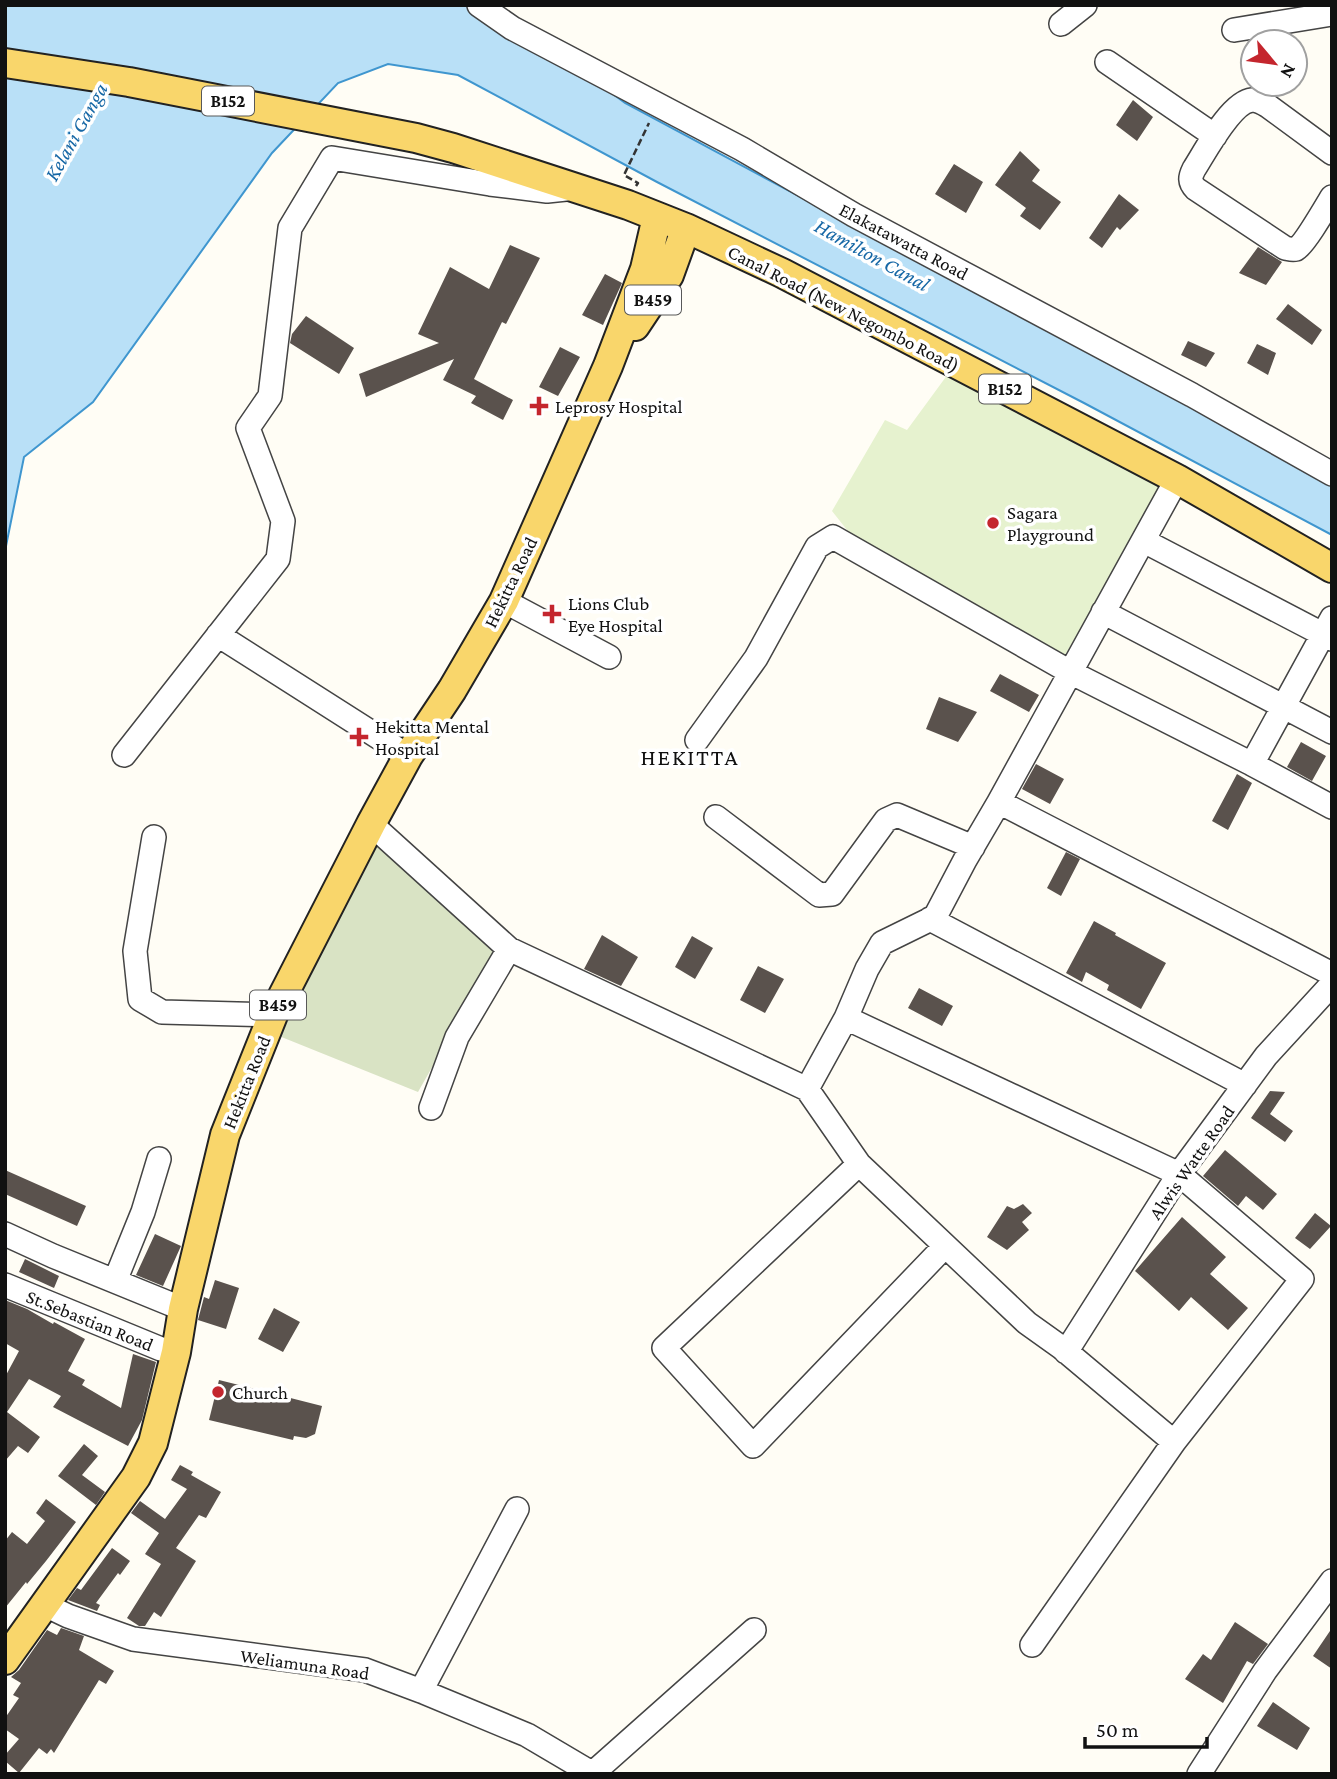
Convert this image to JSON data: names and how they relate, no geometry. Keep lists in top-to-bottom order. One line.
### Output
{"streets":{"main road":["B152","B459","Canal Road (New Negombo Road)","Hekitta Road"],"street":["Elakatawatta Road","Alwis Watte Road","St.Sebastian Road","Weliamuna Road"]},"crossings":[["Canal Road (New Negombo Road)","Hekitta Road"],["Hekitta Road","St.Sebastian Road"],["Hekitta Road","Weliamuna Road"]],"districts":["HEKITTA"],"water":["Kelani Ganga","Hamilton Canal"],"places":{"health":["Leprosy Hospital","Lions Club Eye Hospital","Hekitta Mental Hospital"],"other":["Sagara Playground","Church"]},"scale_bar":"50 m","north":"bottom right"}
